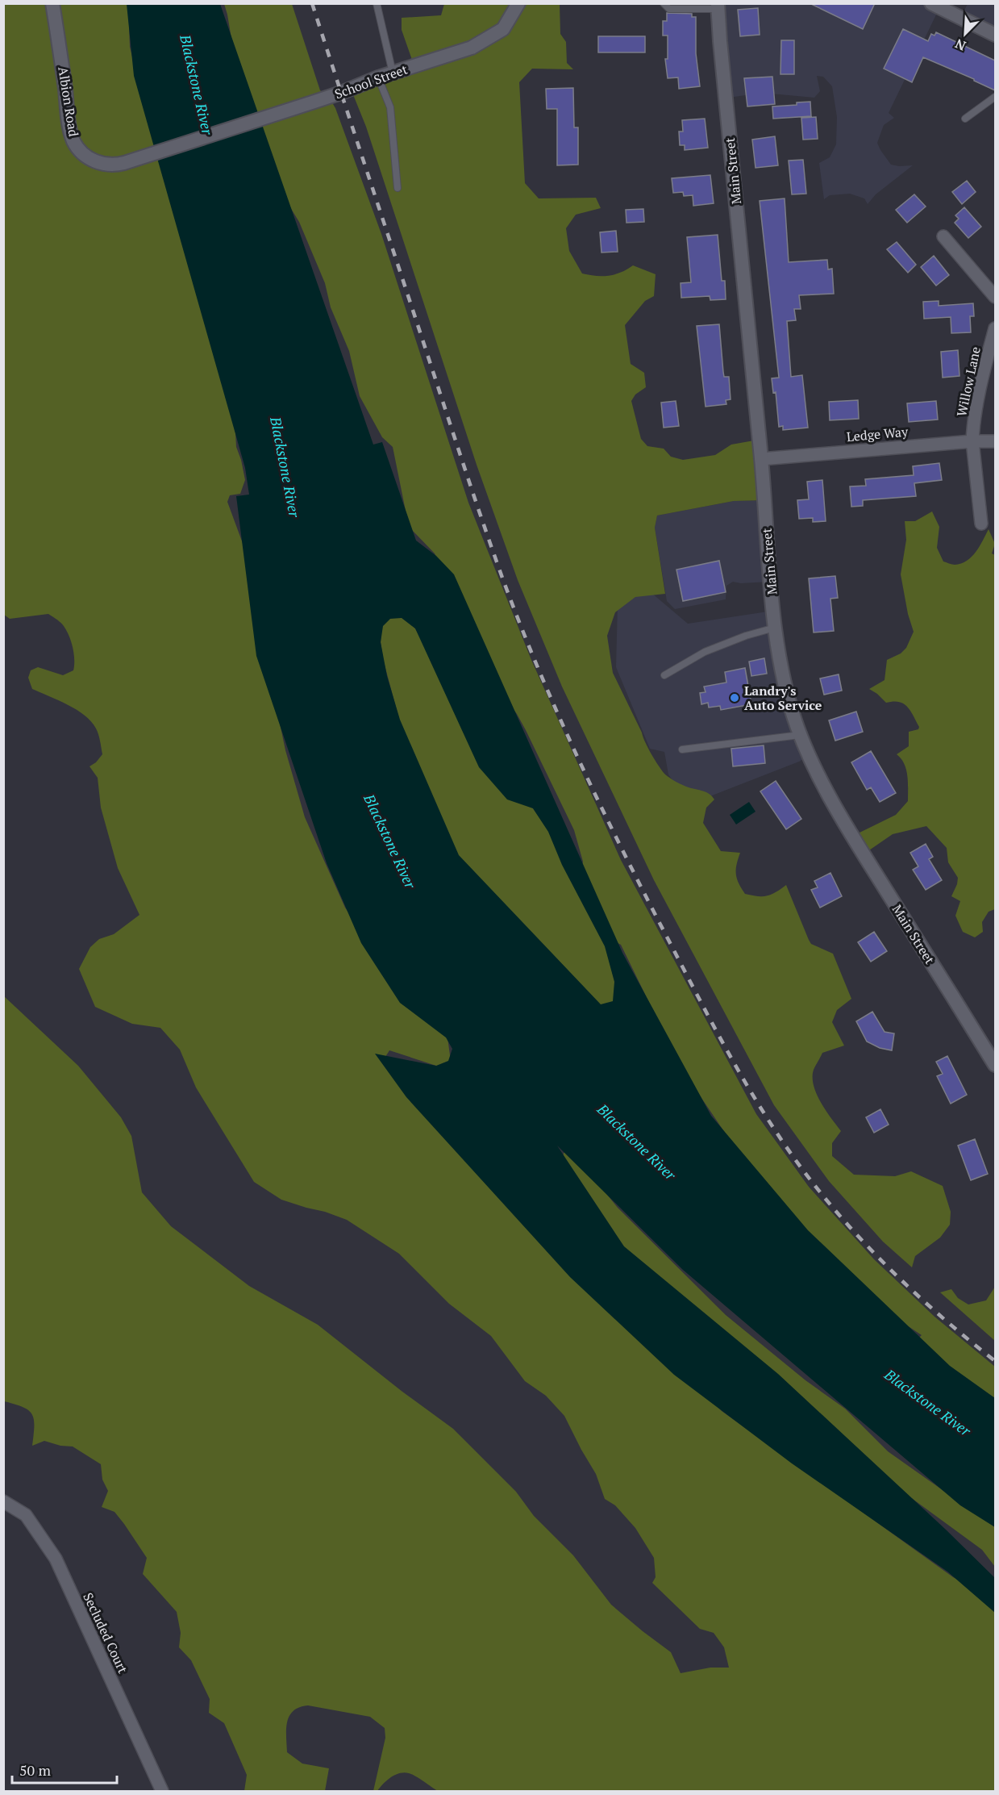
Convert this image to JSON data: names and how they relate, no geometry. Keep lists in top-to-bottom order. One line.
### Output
{"streets":{"street":["School Street","Albion Road","Main Street","Willow Lane","Ledge Way","Secluded Court"]},"crossings":[["School Street","Albion Road"],["Main Street","Ledge Way"],["Willow Lane","Ledge Way"]],"water":["Blackstone River"],"places":["Landry's Auto Service"],"scale_bar":"50 m","north":"bottom left"}
